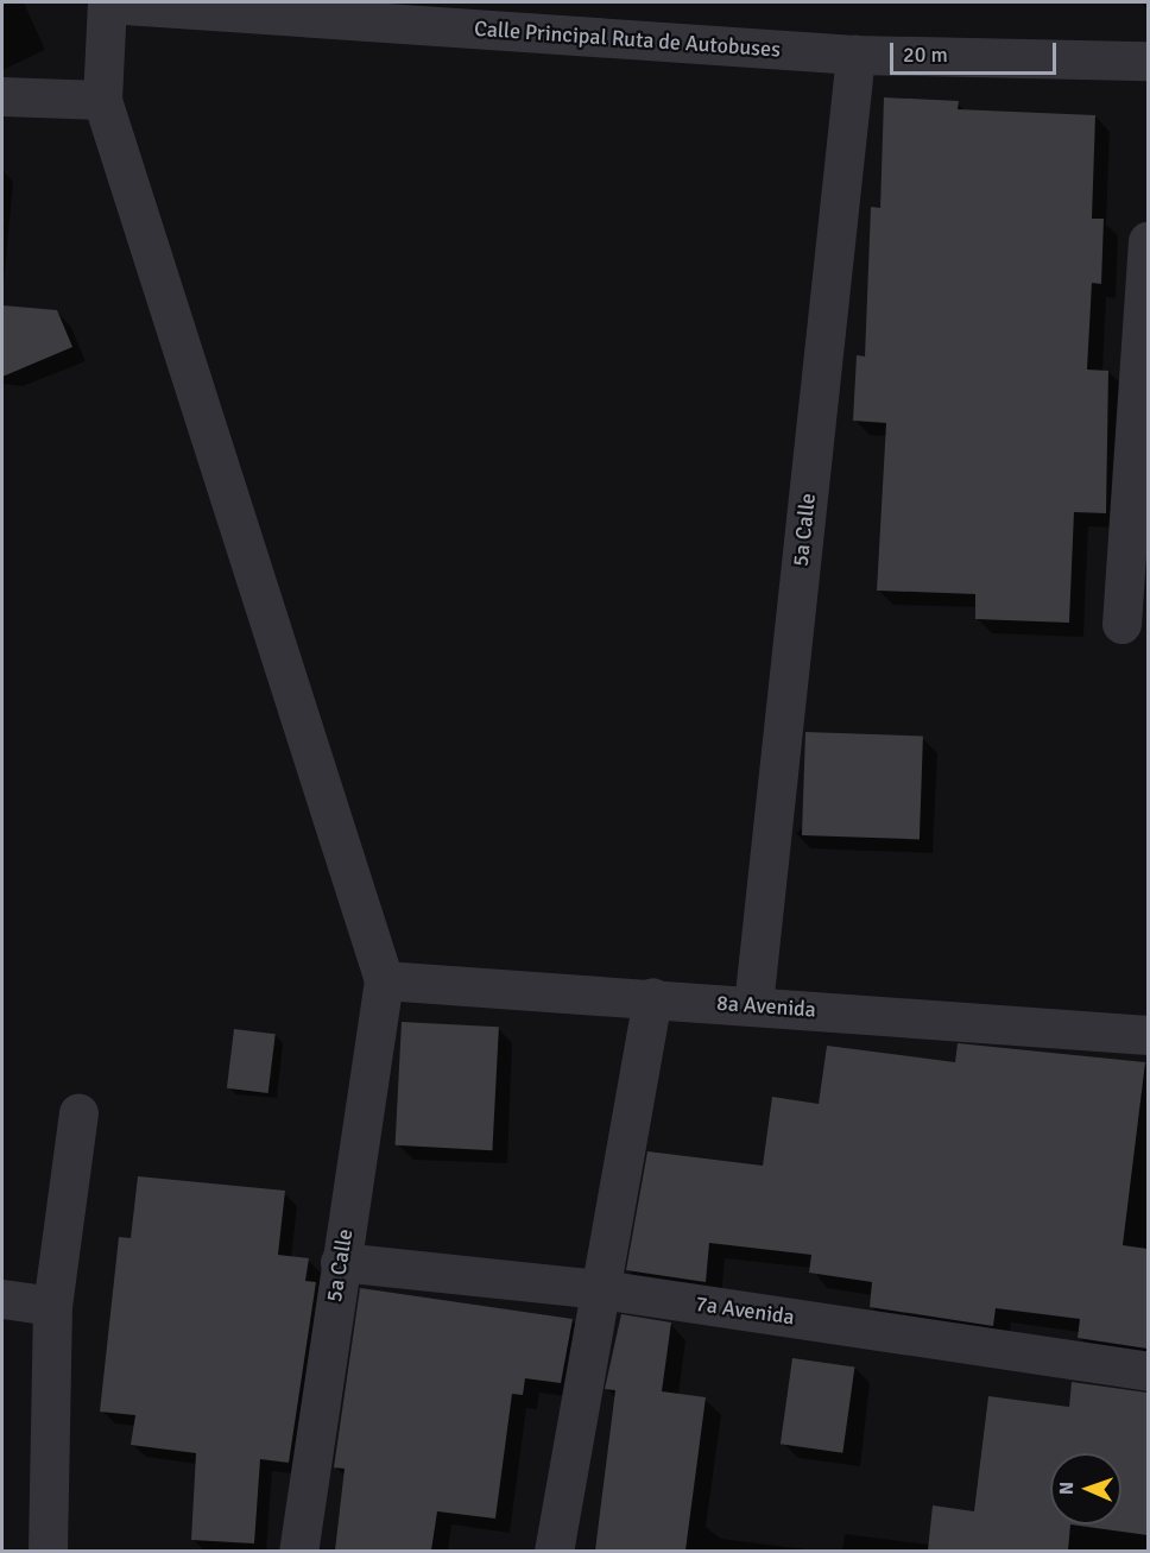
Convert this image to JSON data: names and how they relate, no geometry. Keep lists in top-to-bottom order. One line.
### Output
{"streets":{"street":["Calle Principal Ruta de Autobuses","5a Calle","8a Avenida","7a Avenida"]},"crossings":[["Calle Principal Ruta de Autobuses","5a Calle"],["5a Calle","8a Avenida"],["5a Calle","7a Avenida"]],"scale_bar":"20 m","north":"left"}
